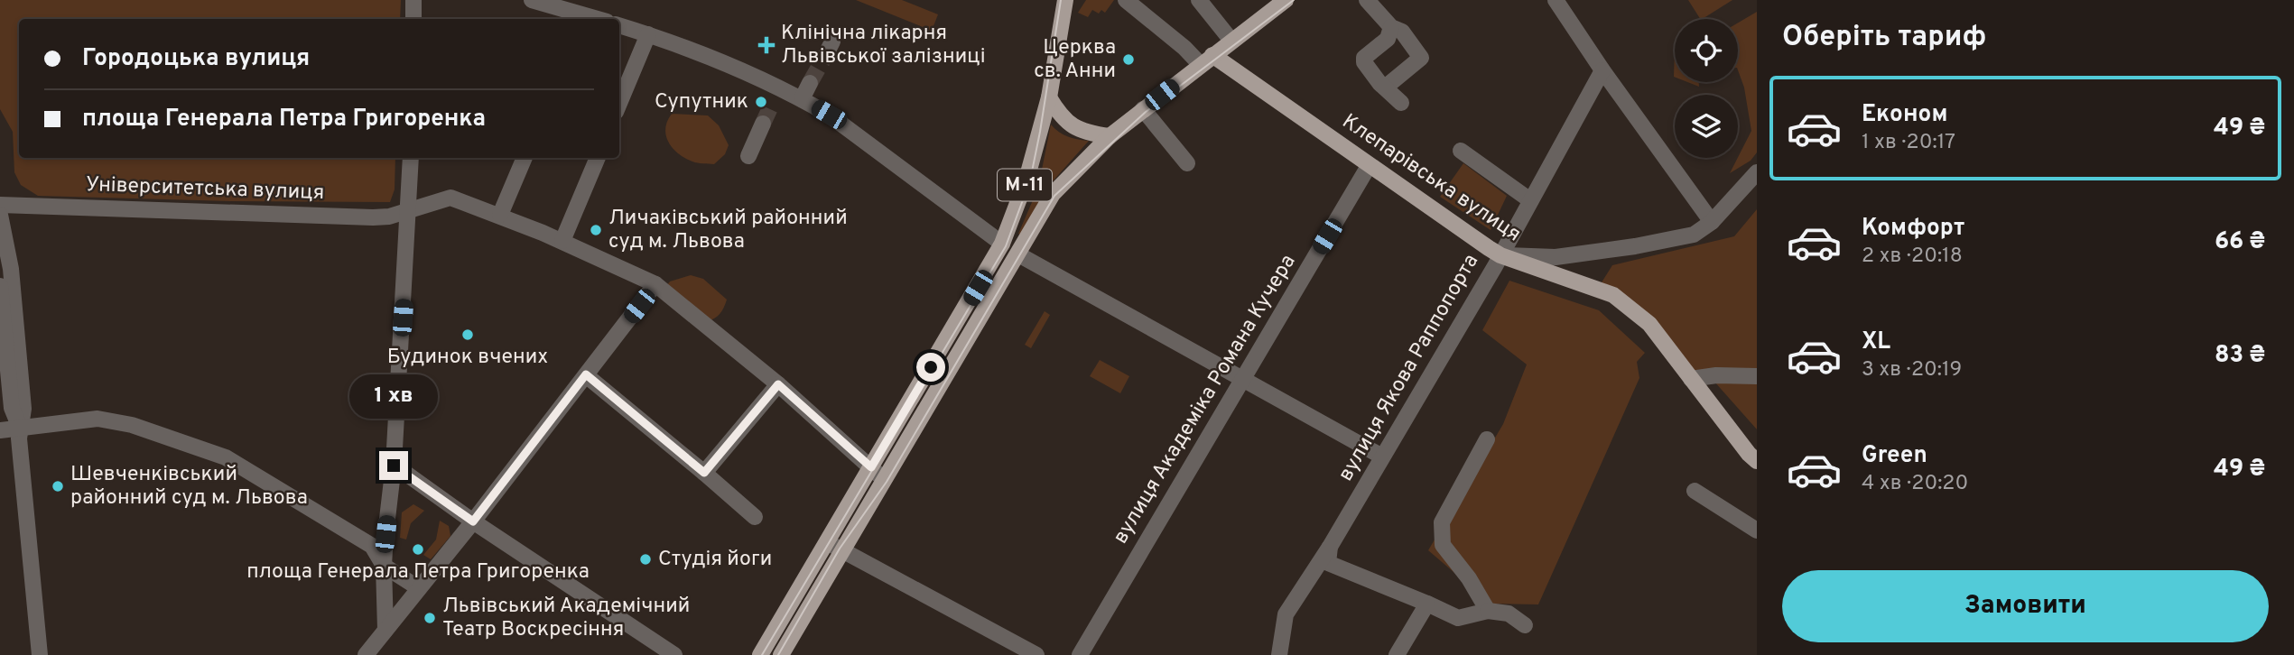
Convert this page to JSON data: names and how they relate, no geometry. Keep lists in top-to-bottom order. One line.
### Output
{"streets":{"main road":["Клепарівська вулиця","М-11"],"street":["Університетська вулиця","вулиця Якова Раппопорта","вулиця Академіка Романа Кучера"]},"crossings":[["Клепарівська вулиця","М-11"],["Клепарівська вулиця","вулиця Якова Раппопорта"],["Клепарівська вулиця","вулиця Академіка Романа Кучера"],["М-11","Університетська вулиця"]],"places":{"health":["Клінічна лікарня Львівської залізниці"],"other":["Церква св. Анни","Супутник","Личаківський районний суд м. Львова","Будинок вчених","Шевченківський районний суд м. Львова","площа Генерала Петра Григоренка","Студія йоги","Львівський Академічний Театр Воскресіння"]},"page":{"heading":"Оберіть тариф","banner":["Городоцька вулиця","площа Генерала Петра Григоренка"],"list":[{"name":"Економ","note":"1 хв · 20:17","value":"49 ₴"},{"name":"Комфорт","note":"2 хв · 20:18","value":"66 ₴"},{"name":"XL","note":"3 хв · 20:19","value":"83 ₴"},{"name":"Green","note":"4 хв · 20:20","value":"49 ₴"}],"bubble":"1 хв","buttons":"Замовити"}}
